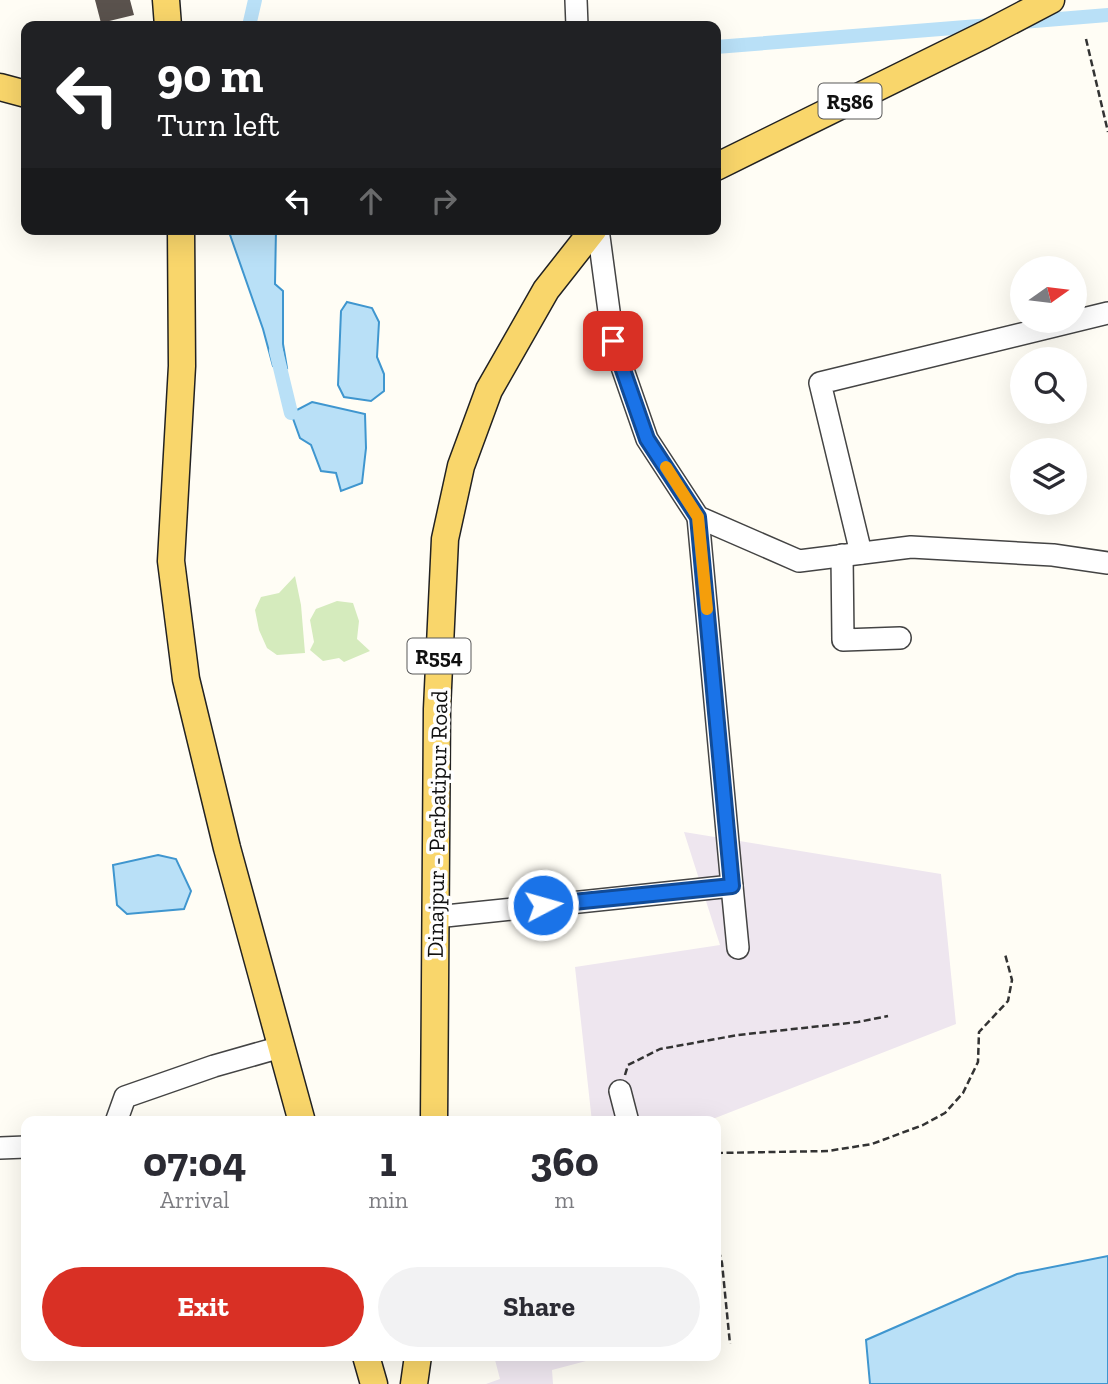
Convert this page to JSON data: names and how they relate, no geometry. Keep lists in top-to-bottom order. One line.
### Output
{"streets":{"main road":["R586","R554","Dinajpur - Parbatipur Road"]},"north":"right","page":{"turn":["90 m","Turn left"],"eta":["07:04","Arrival","1","min","360","m"],"buttons":["Exit","Share"]}}
